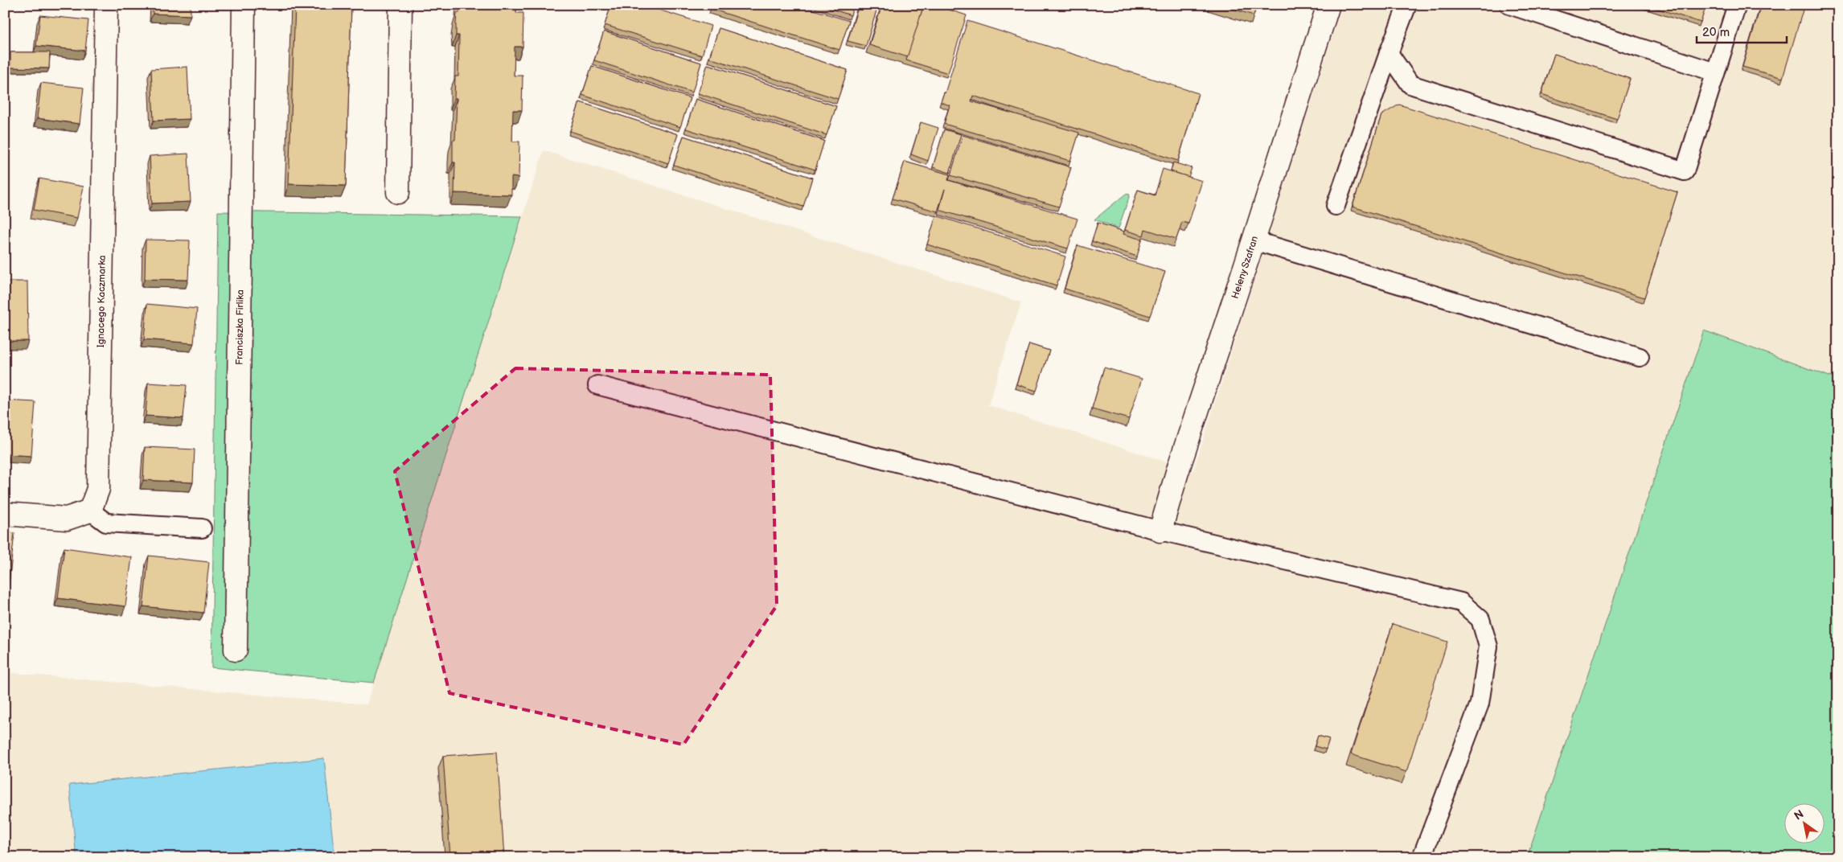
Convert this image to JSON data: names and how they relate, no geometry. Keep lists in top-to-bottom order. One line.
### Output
{"streets":{"street":["Heleny Szafran","Ignacego Kaczmarka","Franciszka Firlika"]},"scale_bar":"20 m","north":"top left"}
